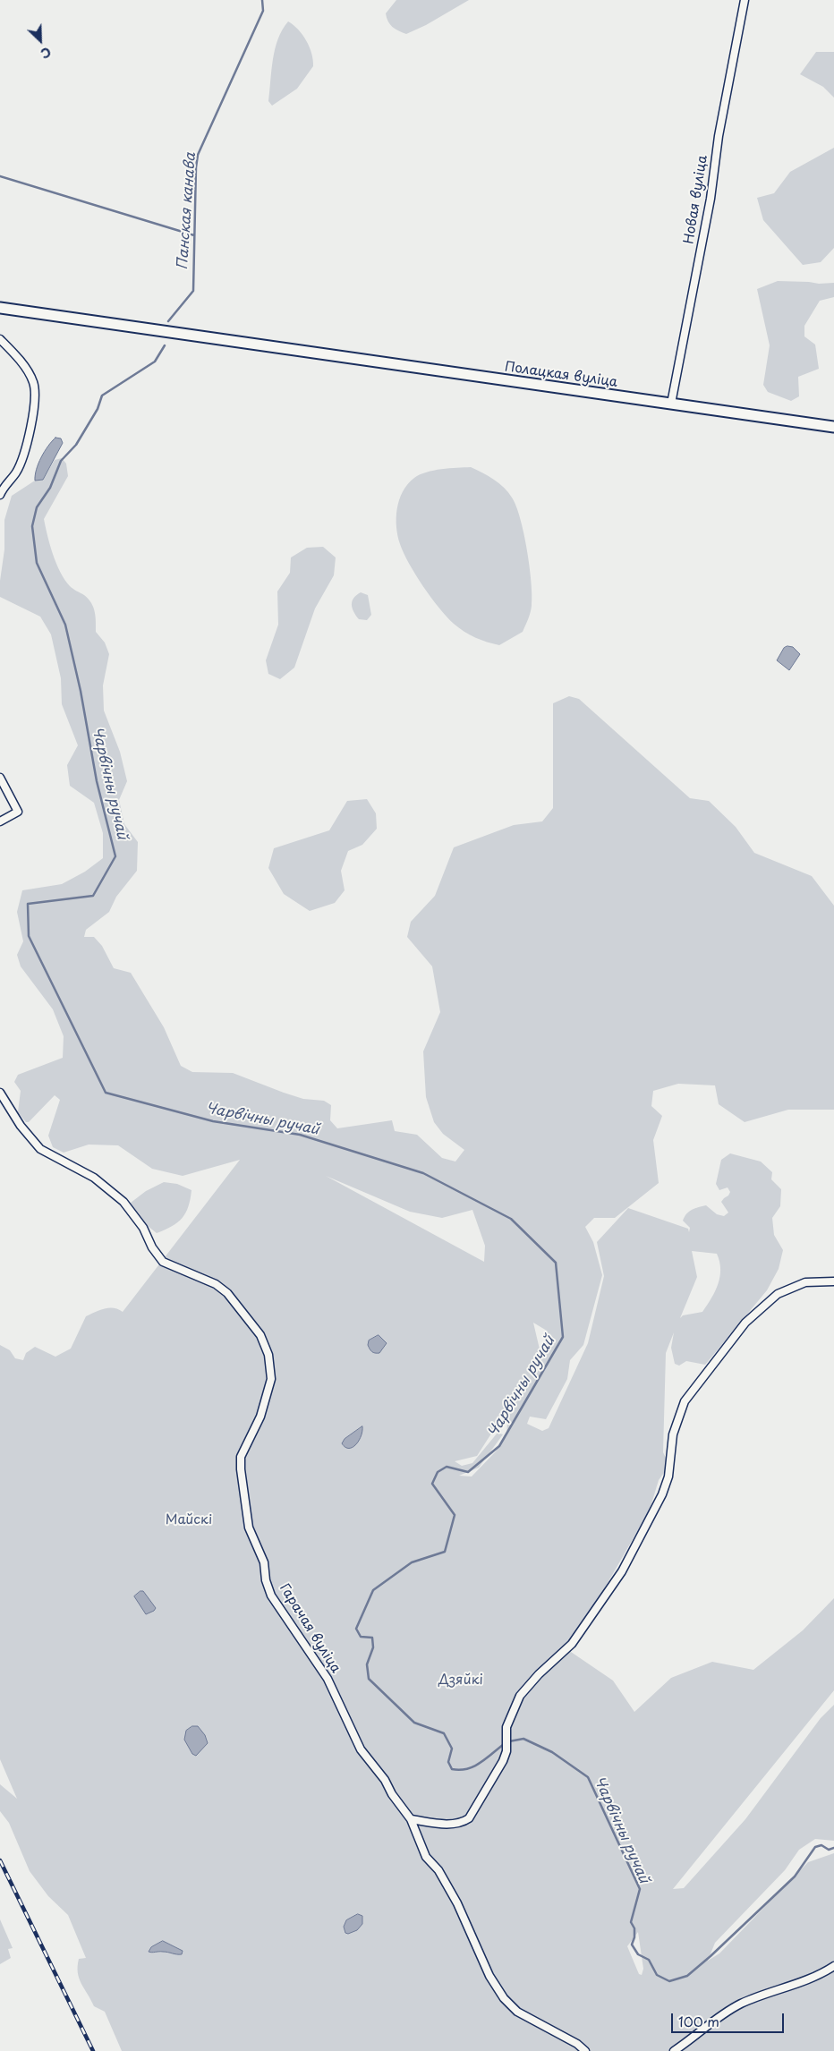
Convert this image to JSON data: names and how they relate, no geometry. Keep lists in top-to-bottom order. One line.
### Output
{"streets":{"main road":["Полацкая вуліца"],"street":["Новая вуліца","Гарачая вуліца"]},"crossings":[["Новая вуліца","Полацкая вуліца"]],"water":["Панская канава","Чарвічны ручай"],"parks":["Майскі","Дзяйкі"],"scale_bar":"100 m","north":"bottom right"}
